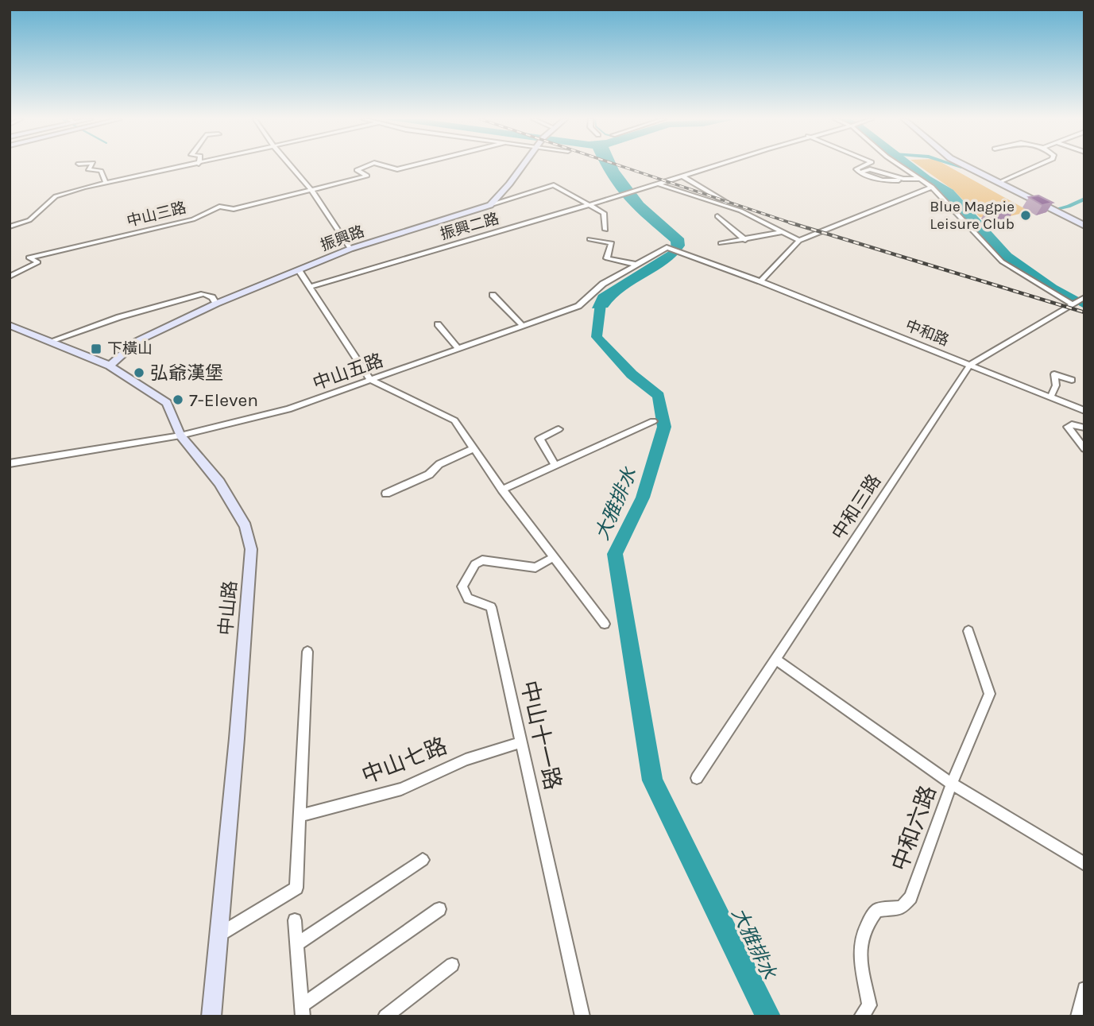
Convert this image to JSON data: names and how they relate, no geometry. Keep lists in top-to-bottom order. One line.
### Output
{"streets":{"street":["中山三路","振興二路","振興路","中和路","中山五路","中和三路","中山路","中山十一路","中山七路","中和六路"]},"crossings":[["振興路","中山路"],["中和路","中山五路"],["中和路","中和三路"],["中山五路","中山路"],["中山十一路","中山七路"]],"water":["大雅排水"],"places":{"other":["Blue Magpie Leisure Club","弘爺漢堡","7-Eleven"],"transit":["下橫山"]}}
